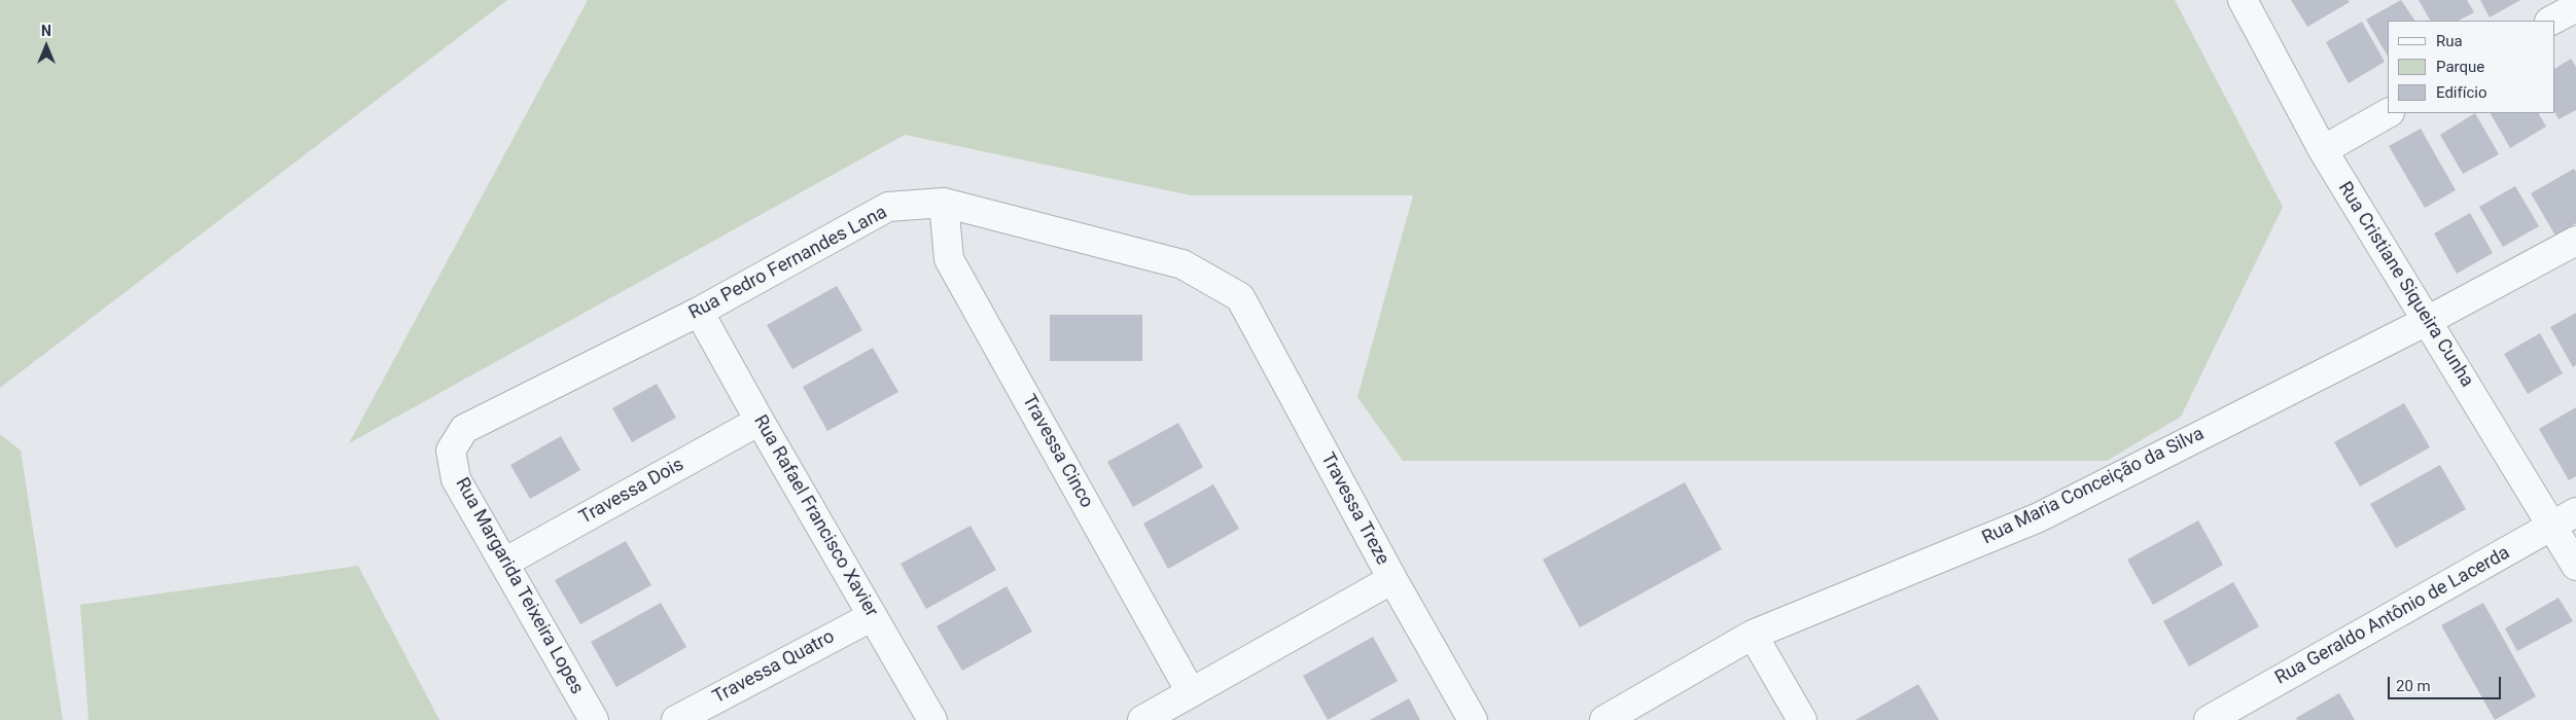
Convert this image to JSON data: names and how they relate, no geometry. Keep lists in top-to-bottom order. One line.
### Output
{"streets":{"street":["Rua Pedro Fernandes Lana","Rua Cristiane Siqueira Cunha","Travessa Cinco","Rua Maria Conceição da Silva","Travessa Dois","Travessa Treze","Rua Rafael Francisco Xavier","Rua Margarida Teixeira Lopes","Rua Geraldo Antônio de Lacerda","Travessa Quatro"]},"crossings":[["Rua Pedro Fernandes Lana","Travessa Cinco"],["Rua Pedro Fernandes Lana","Travessa Treze"],["Rua Pedro Fernandes Lana","Rua Rafael Francisco Xavier"],["Rua Pedro Fernandes Lana","Rua Margarida Teixeira Lopes"],["Rua Cristiane Siqueira Cunha","Rua Maria Conceição da Silva"],["Rua Cristiane Siqueira Cunha","Rua Geraldo Antônio de Lacerda"],["Travessa Dois","Rua Rafael Francisco Xavier"],["Travessa Dois","Rua Margarida Teixeira Lopes"],["Rua Rafael Francisco Xavier","Travessa Quatro"]],"legend":["Rua","Parque","Edifício"],"scale_bar":"20 m","north":"top"}
